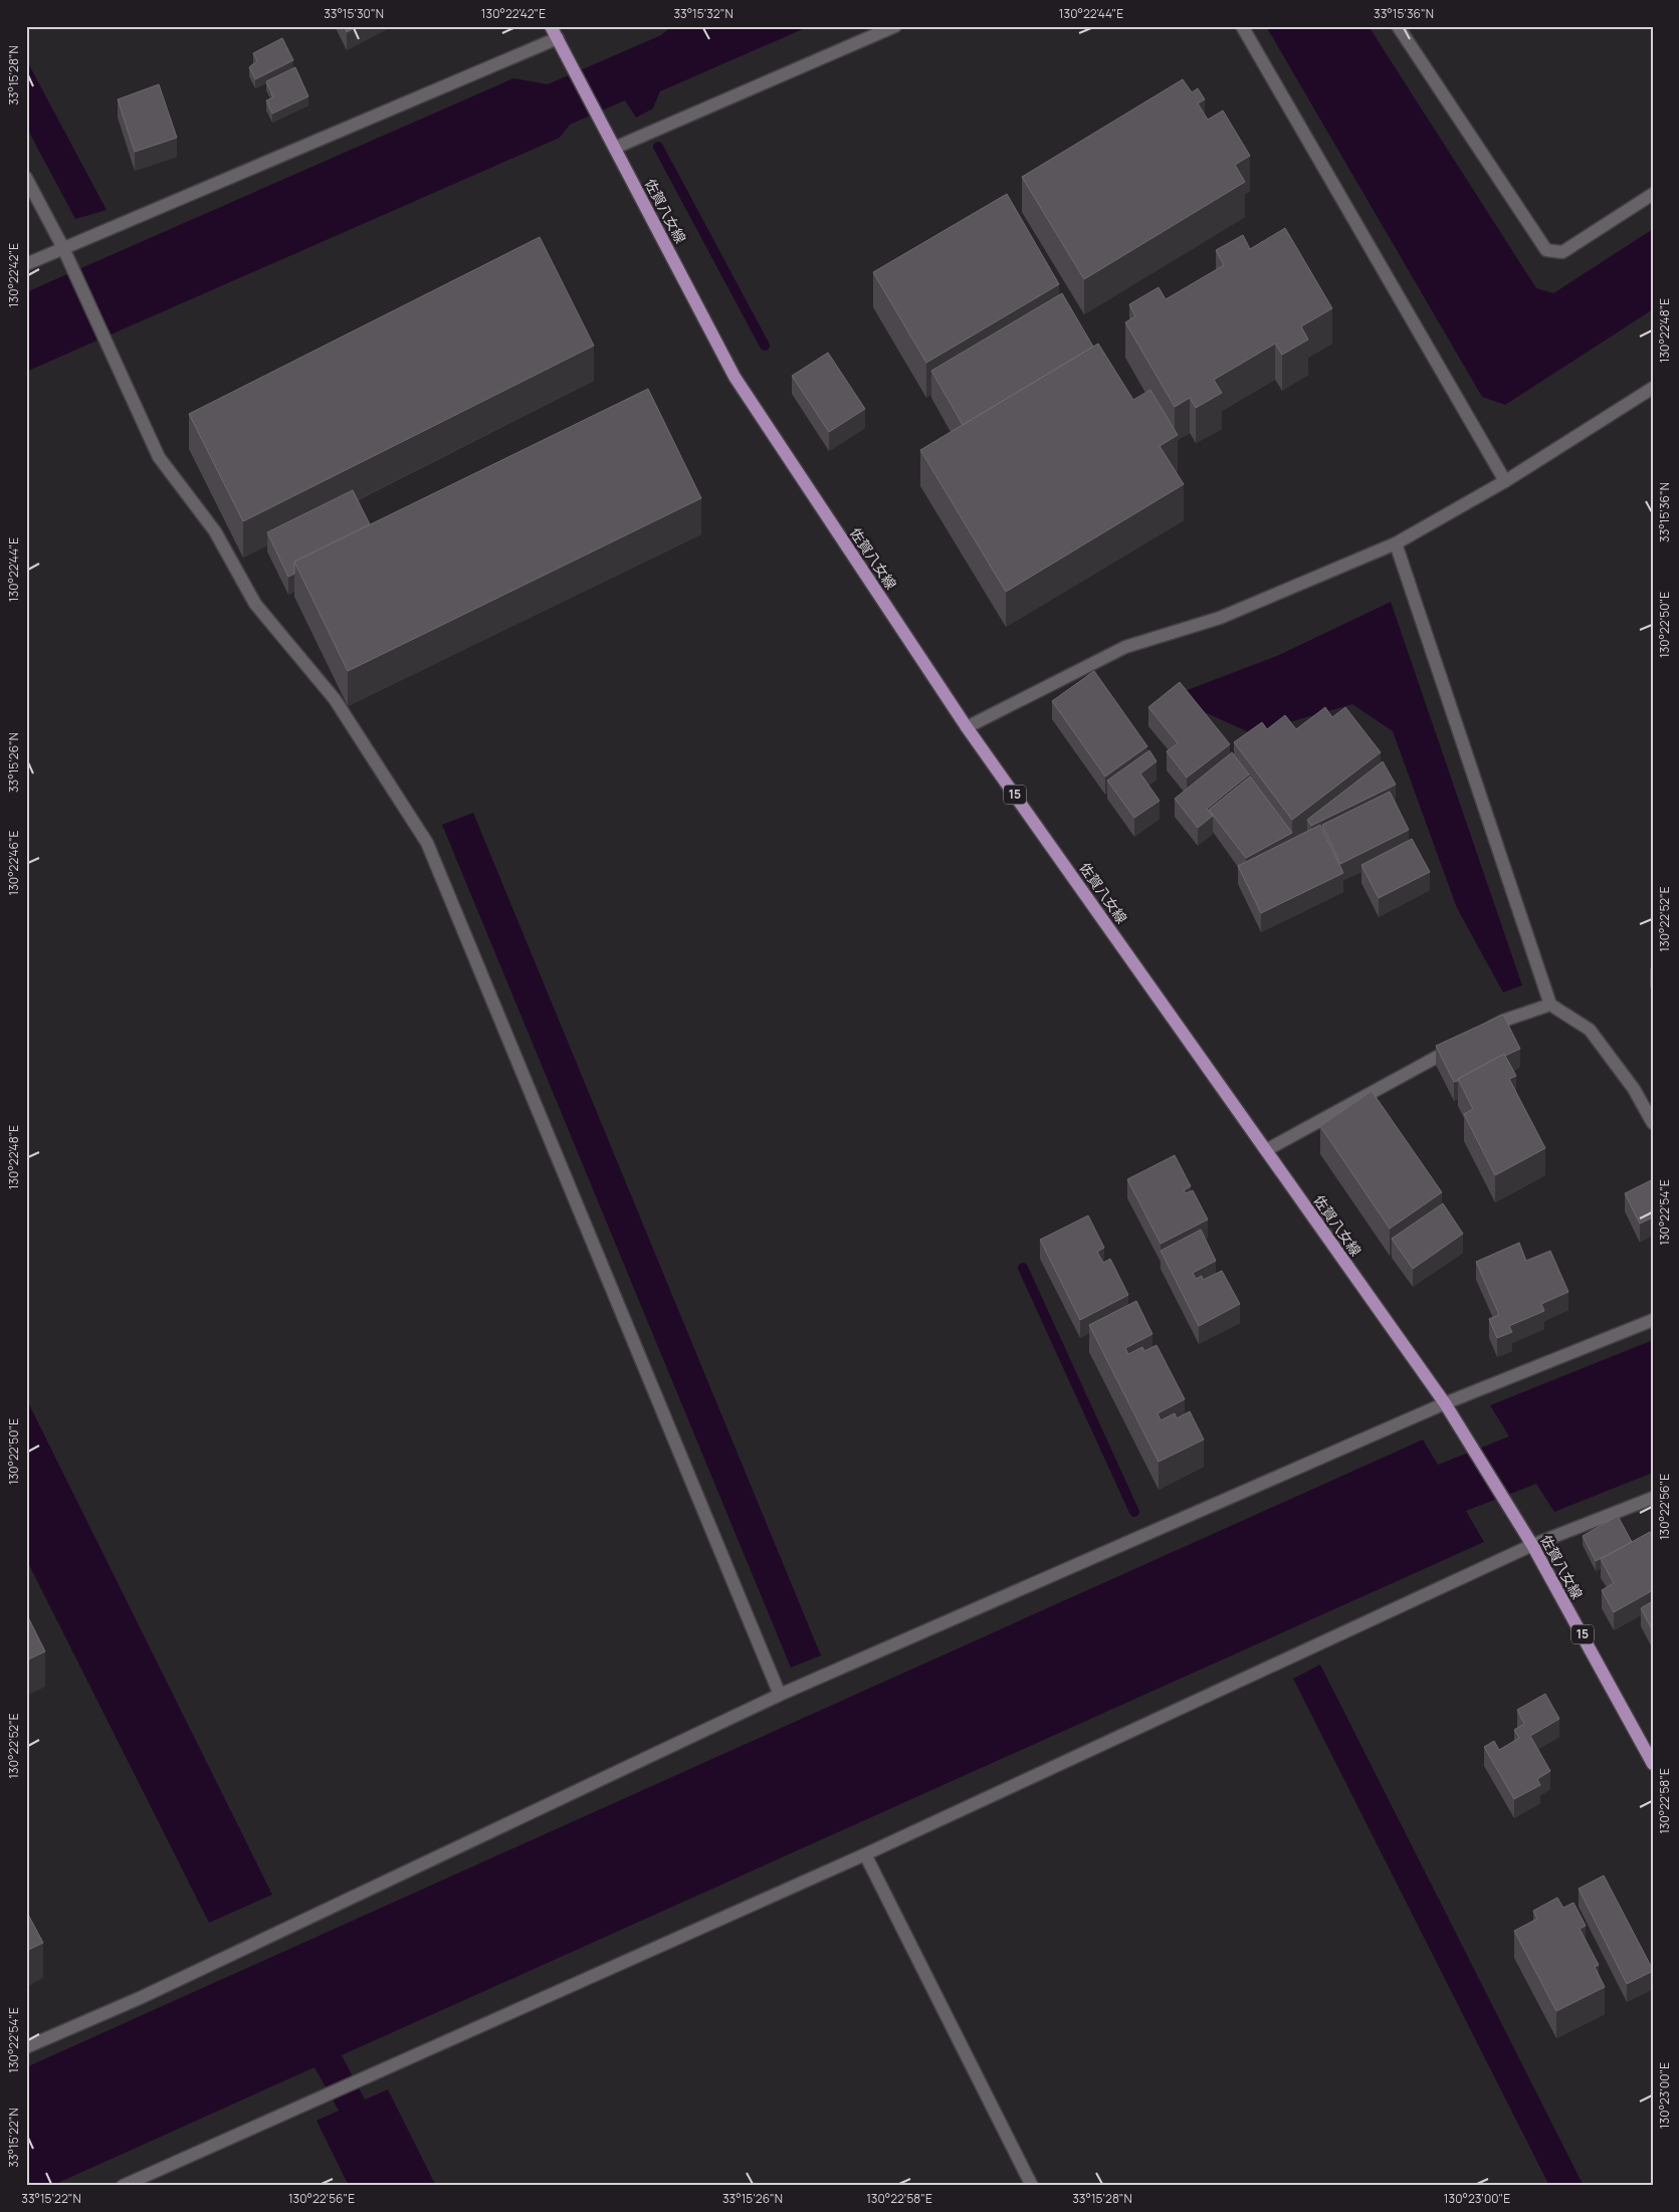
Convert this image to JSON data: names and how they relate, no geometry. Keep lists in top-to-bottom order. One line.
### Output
{"streets":{"main road":["佐賀八女線","15"]},"coordinates":["33°15'30\"N","130°22'42\"E","33°15'32\"N","130°22'44\"E","33°15'36\"N","33°15'28\"N","130°22'48\"E","130°22'50\"E","33°15'26\"N","130°22'46\"E","130°22'52\"E","130°22'54\"E","130°22'56\"E","130°22'58\"E","130°23'00\"E","33°15'22\"N"]}
